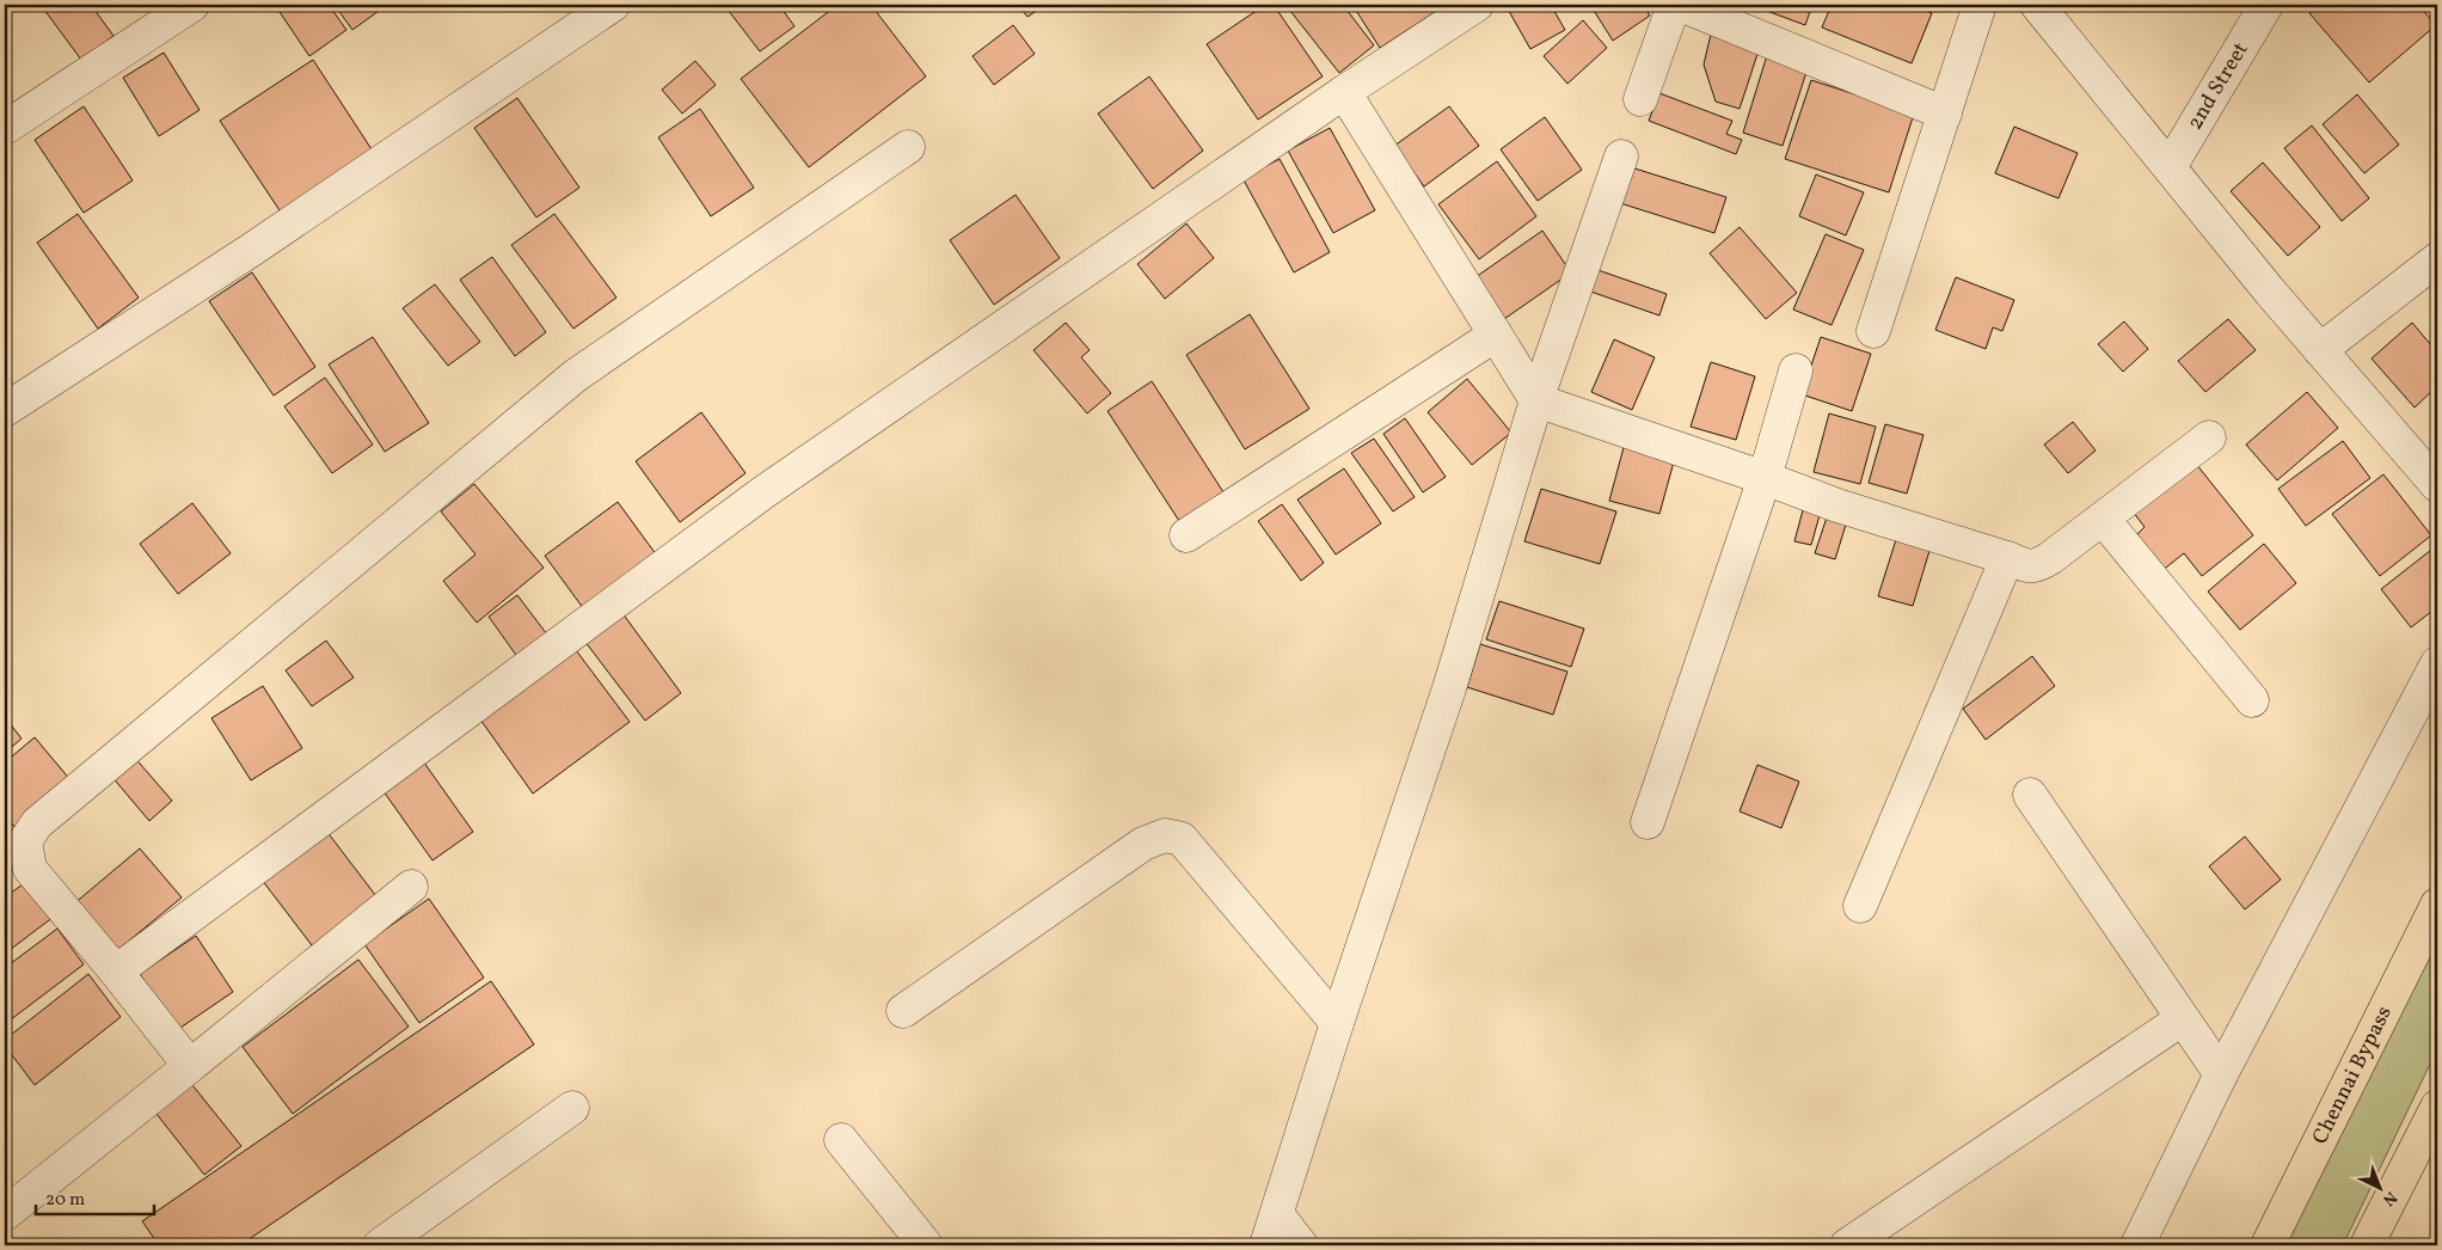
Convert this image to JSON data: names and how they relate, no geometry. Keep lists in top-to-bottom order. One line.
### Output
{"streets":{"highway":["Chennai Bypass"],"street":["2nd Street"]},"scale_bar":"20 m","north":"bottom right"}
